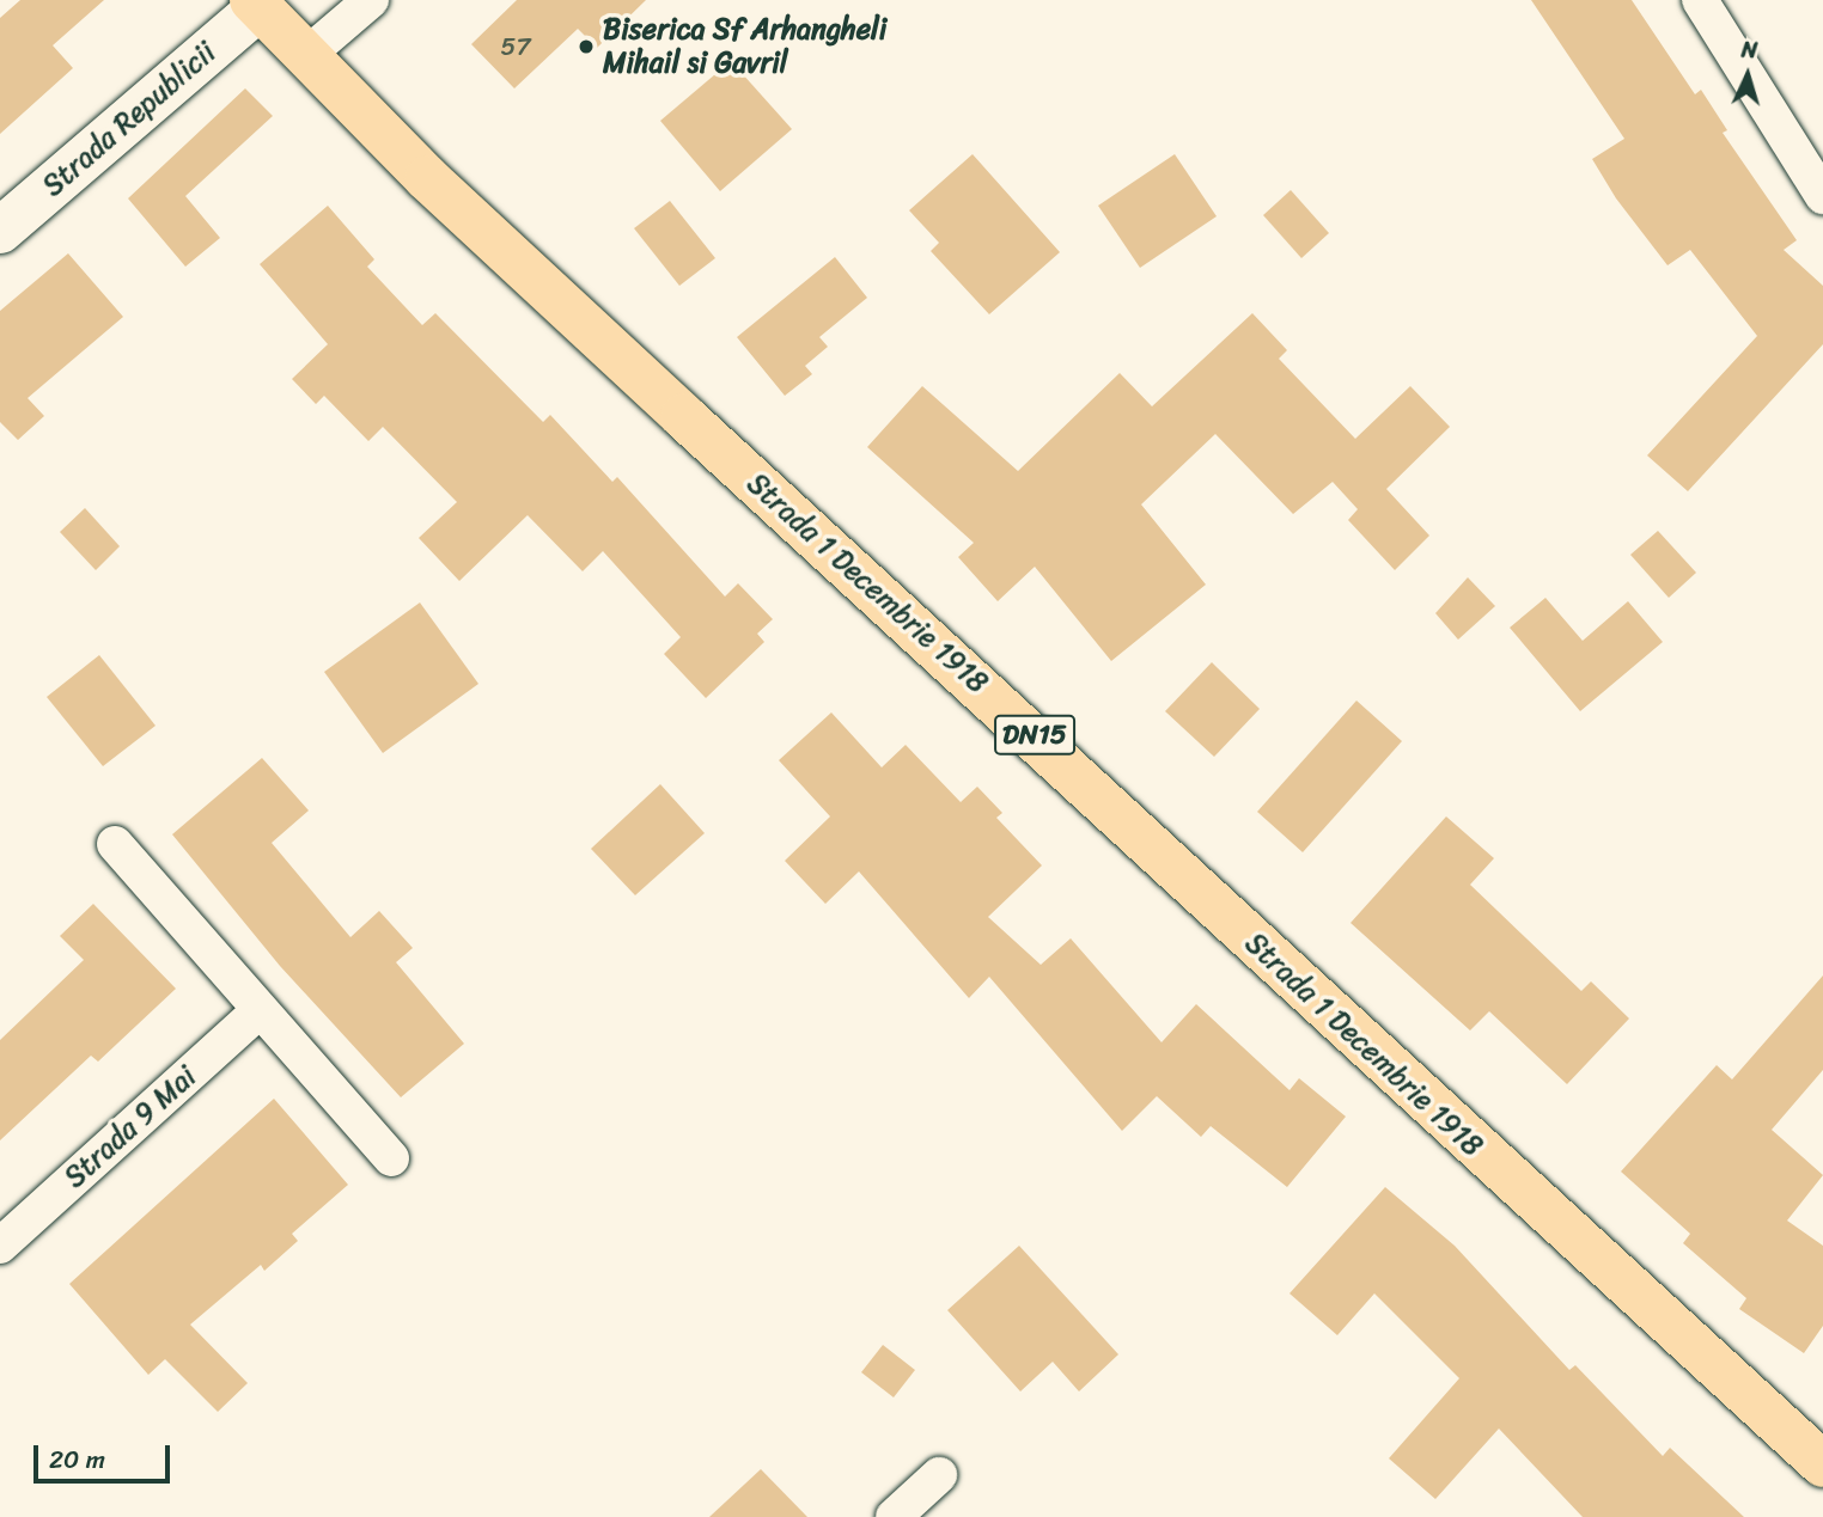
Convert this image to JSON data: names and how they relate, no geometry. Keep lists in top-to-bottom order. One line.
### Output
{"streets":{"main road":["Strada 1 Decembrie 1918","DN15"],"street":["Strada Republicii","Strada 9 Mai"]},"crossings":[["Strada Republicii","Strada 1 Decembrie 1918"]],"places":["Biserica Sf Arhangheli Mihail si Gavril"],"house_numbers":["57"],"scale_bar":"20 m","north":"top"}
